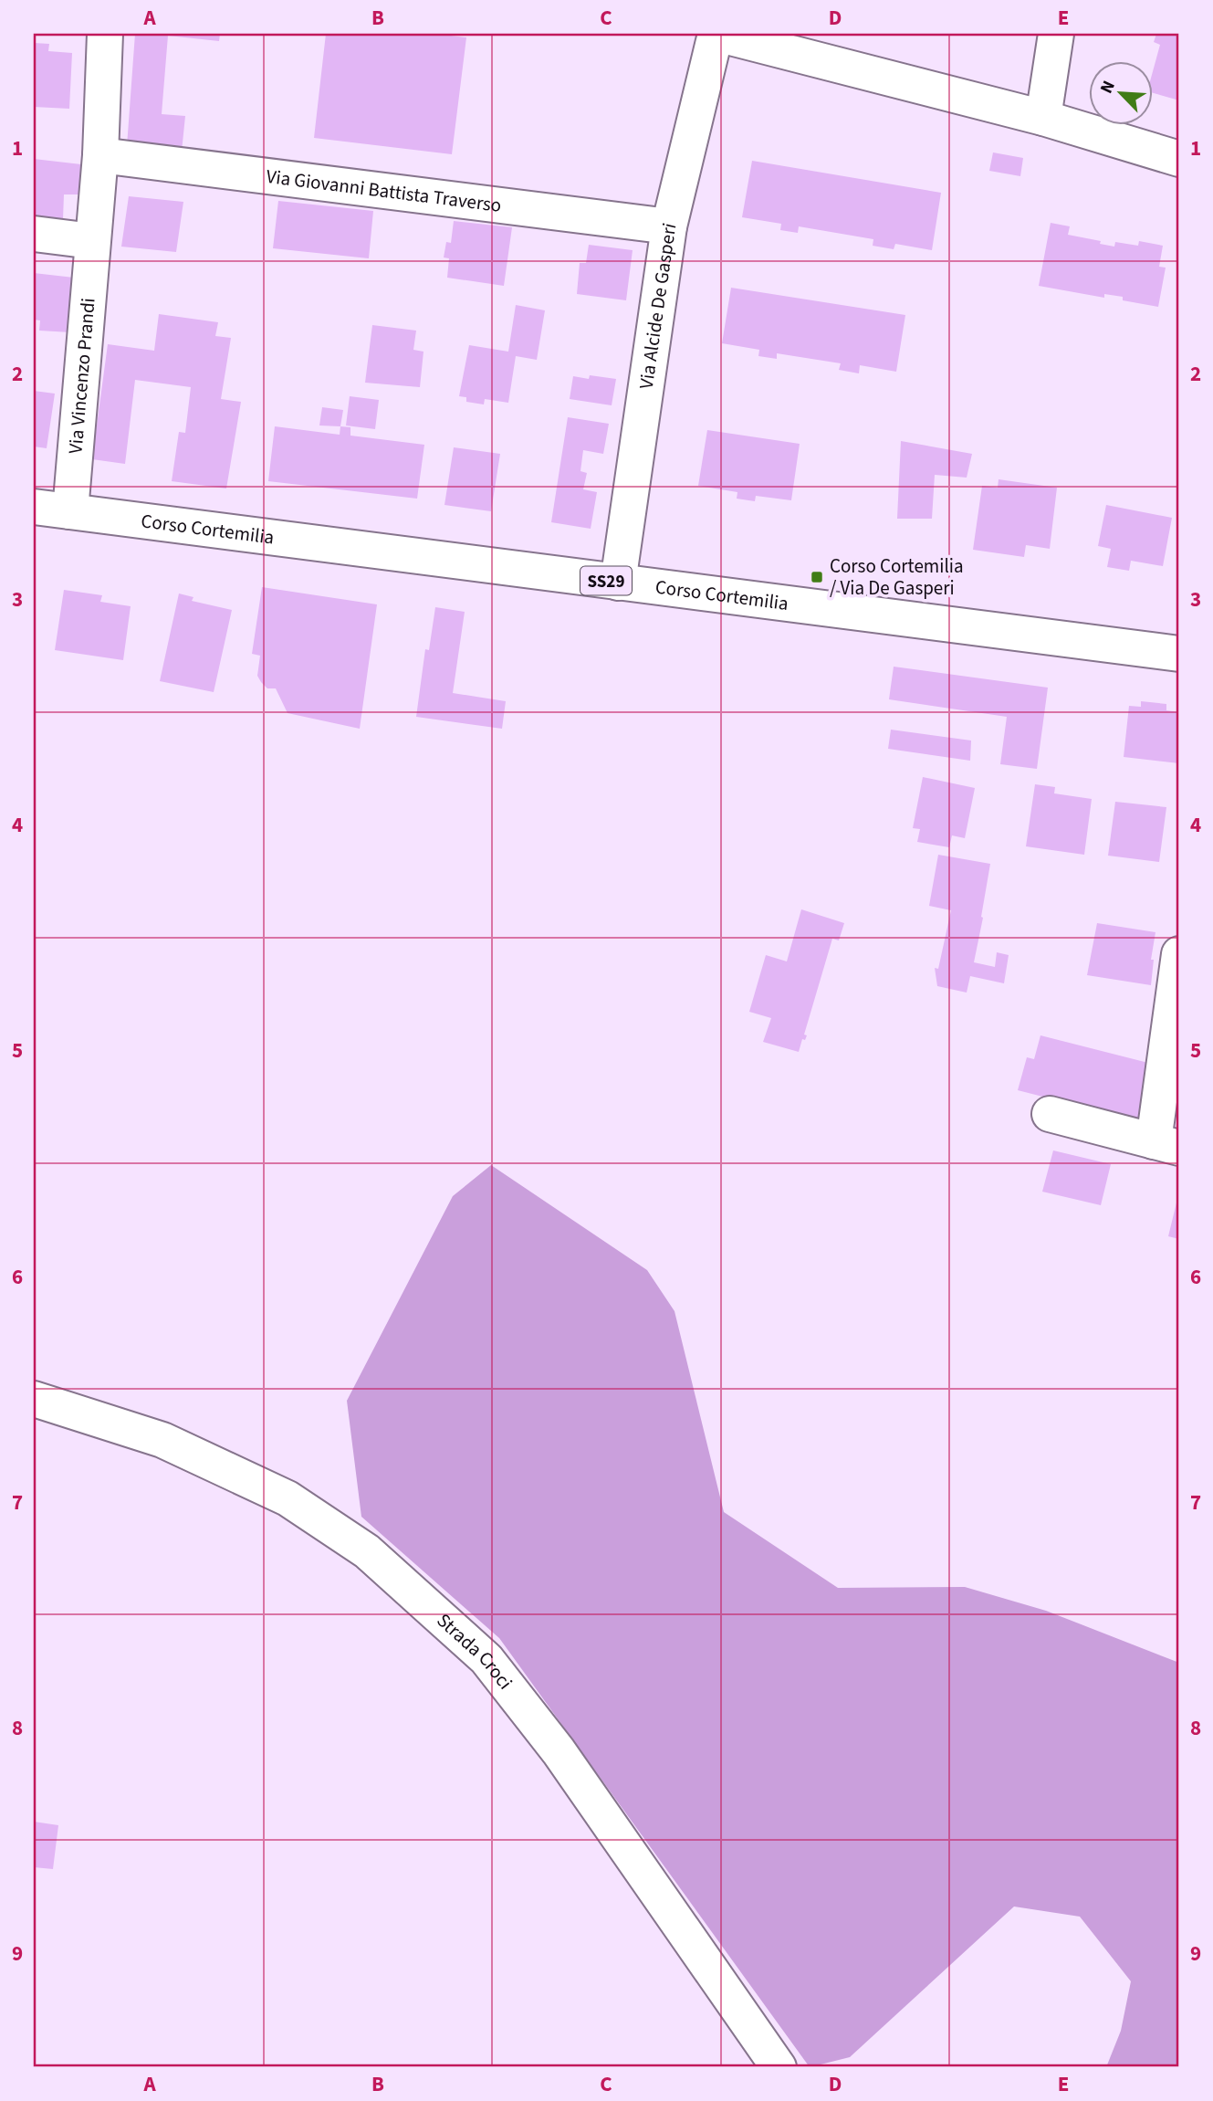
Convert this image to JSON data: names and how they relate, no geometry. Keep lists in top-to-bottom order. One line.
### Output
{"streets":{"street":["Via Giovanni Battista Traverso","Via Alcide De Gasperi","Via Vincenzo Prandi","Corso Cortemilia","SS29","Strada Croci"]},"crossings":[["Via Giovanni Battista Traverso","Via Alcide De Gasperi"],["Via Giovanni Battista Traverso","Via Vincenzo Prandi"],["Via Alcide De Gasperi","Corso Cortemilia"],["Via Vincenzo Prandi","Corso Cortemilia"]],"places":{"transit":["Corso Cortemilia / Via De Gasperi"]},"north":"top left","grid":{"columns":["A","B","C","D","E"],"rows":["1","2","3","4","5","6","7","8","9"]}}
